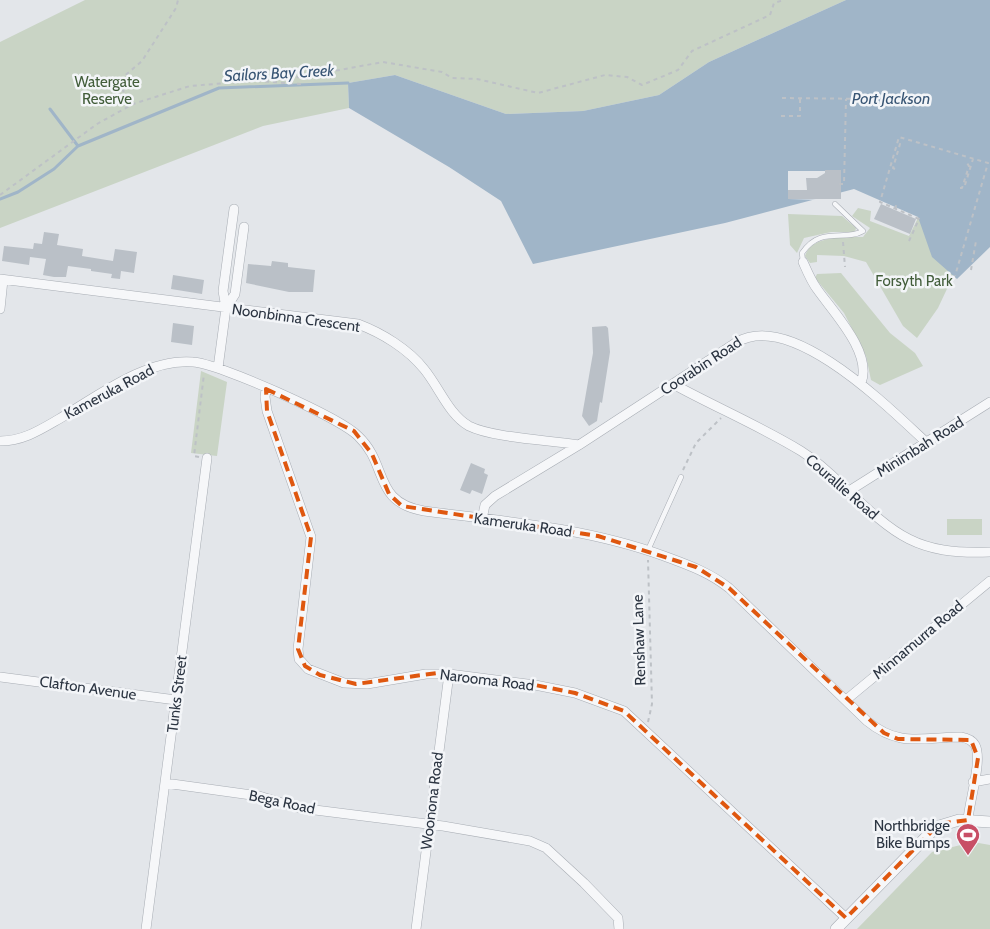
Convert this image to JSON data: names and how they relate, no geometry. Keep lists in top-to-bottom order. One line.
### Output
{"streets":{"street":["Noonbinna Crescent","Coorabin Road","Kameruka Road","Minimbah Road","Courallie Road","Minnamurra Road","Narooma Road","Clafton Avenue","Tunks Street","Woonona Road","Bega Road"],"path":["Renshaw Lane"]},"crossings":[["Noonbinna Crescent","Coorabin Road"],["Coorabin Road","Kameruka Road"],["Coorabin Road","Minimbah Road"],["Coorabin Road","Courallie Road"],["Kameruka Road","Renshaw Lane"],["Kameruka Road","Minnamurra Road"],["Kameruka Road","Narooma Road"],["Minimbah Road","Courallie Road"],["Renshaw Lane","Narooma Road"],["Narooma Road","Woonona Road"],["Clafton Avenue","Tunks Street"],["Tunks Street","Bega Road"],["Woonona Road","Bega Road"]],"water":["Sailors Bay Creek","Port Jackson"],"parks":["Watergate Reserve","Forsyth Park"],"places":{"sports":["Northbridge Bike Bumps"]}}
